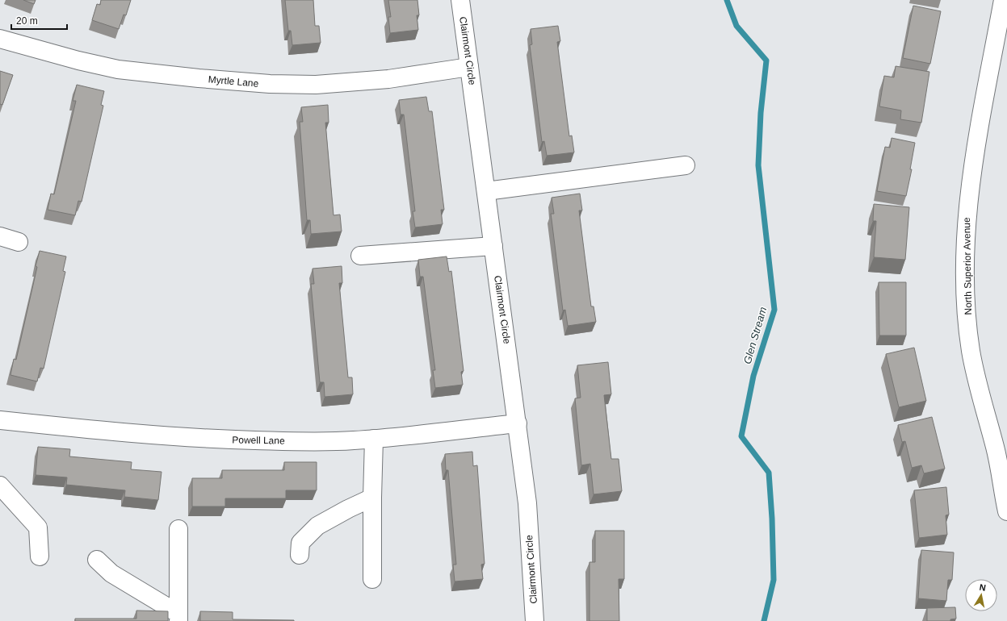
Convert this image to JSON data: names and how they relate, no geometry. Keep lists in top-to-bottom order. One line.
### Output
{"streets":{"street":["Clairmont Circle","Myrtle Lane","North Superior Avenue","Powell Lane"]},"crossings":[["Clairmont Circle","Myrtle Lane"],["Clairmont Circle","Powell Lane"]],"water":["Glen Stream"],"scale_bar":"20 m","north":"top"}
